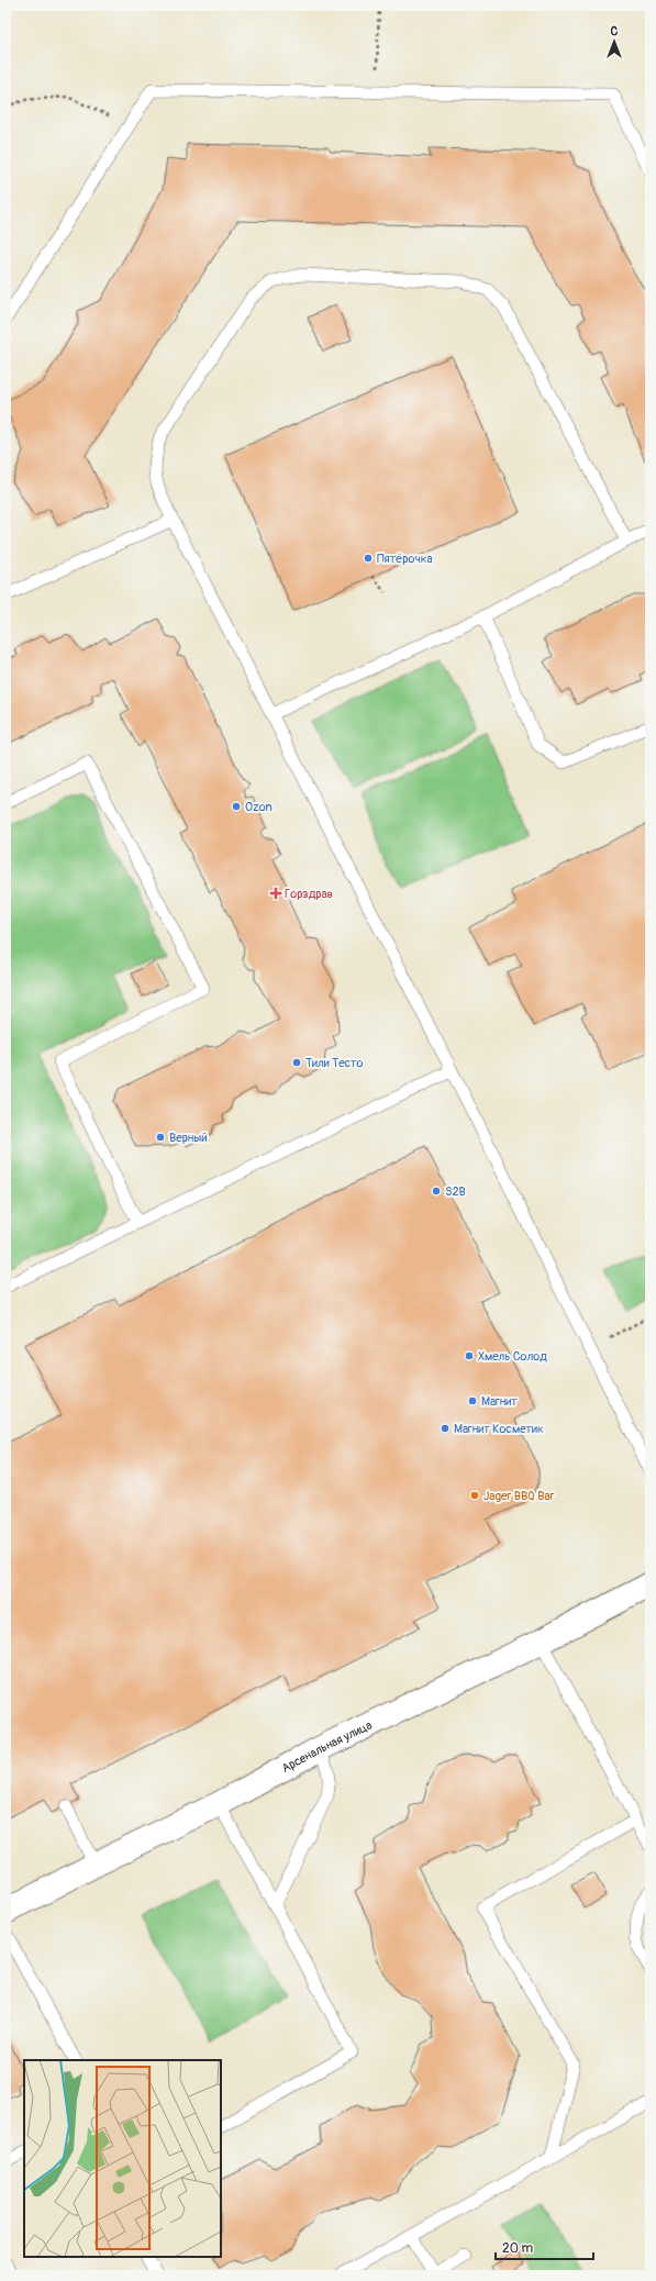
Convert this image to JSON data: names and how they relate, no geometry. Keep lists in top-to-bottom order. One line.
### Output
{"streets":{"street":["Арсенальная улица"]},"places":{"other":["Пятёрочка","Ozon","Тили Тесто","Верный","S2B","Хмель Солод","Магнит","Магнит Косметик","Jager BBQ Bar"],"health":["Горздрав"]},"scale_bar":"20 m","north":"top"}
